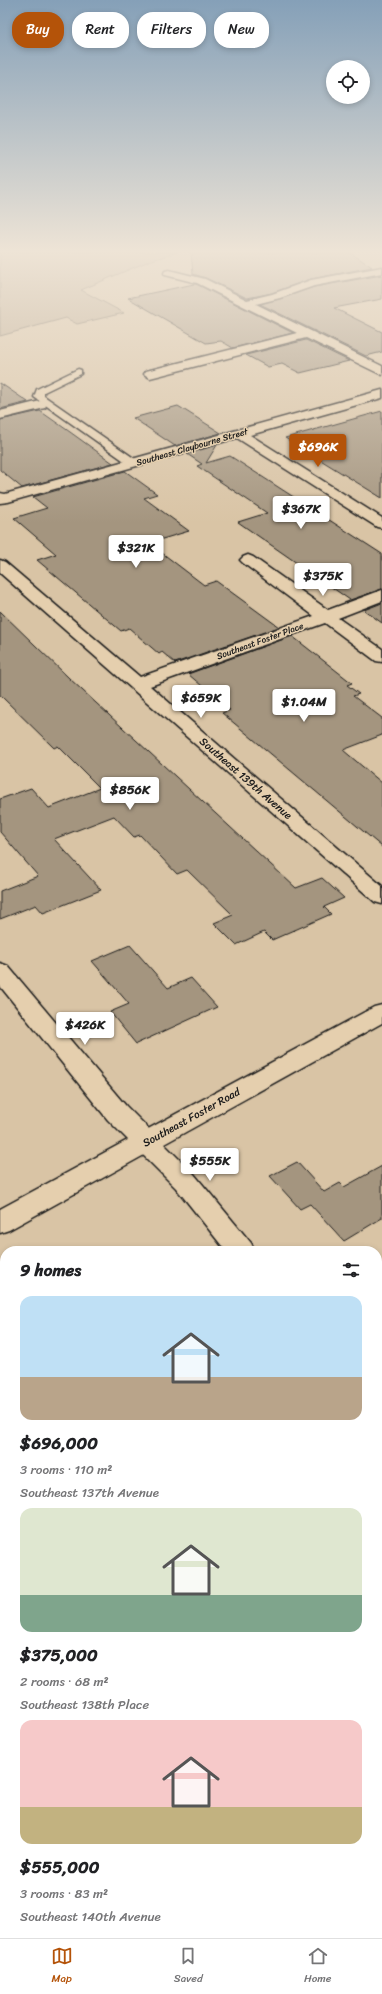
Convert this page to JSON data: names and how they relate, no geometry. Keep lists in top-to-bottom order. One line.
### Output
{"streets":{"street":["Southeast Claybourne Street","Southeast Foster Place","Southeast 139th Avenue","Southeast Foster Road"]},"crossings":[["Southeast Foster Place","Southeast 139th Avenue"]],"page":{"chip":["Buy","Rent","Filters","New"],"price":["$696K","$367K","$321K","$375K","$659K","$1.04M","$856K","$426K","$555K"],"heading":"9 homes","list":[{"name":"$696,000","note":"3 rooms · 110 m² · Southeast 137th Avenue"},{"name":"$375,000","note":"2 rooms · 68 m² · Southeast 138th Place"},{"name":"$555,000","note":"3 rooms · 83 m² · Southeast 140th Avenue"}],"tabs":["Map","Saved","Home"]}}
